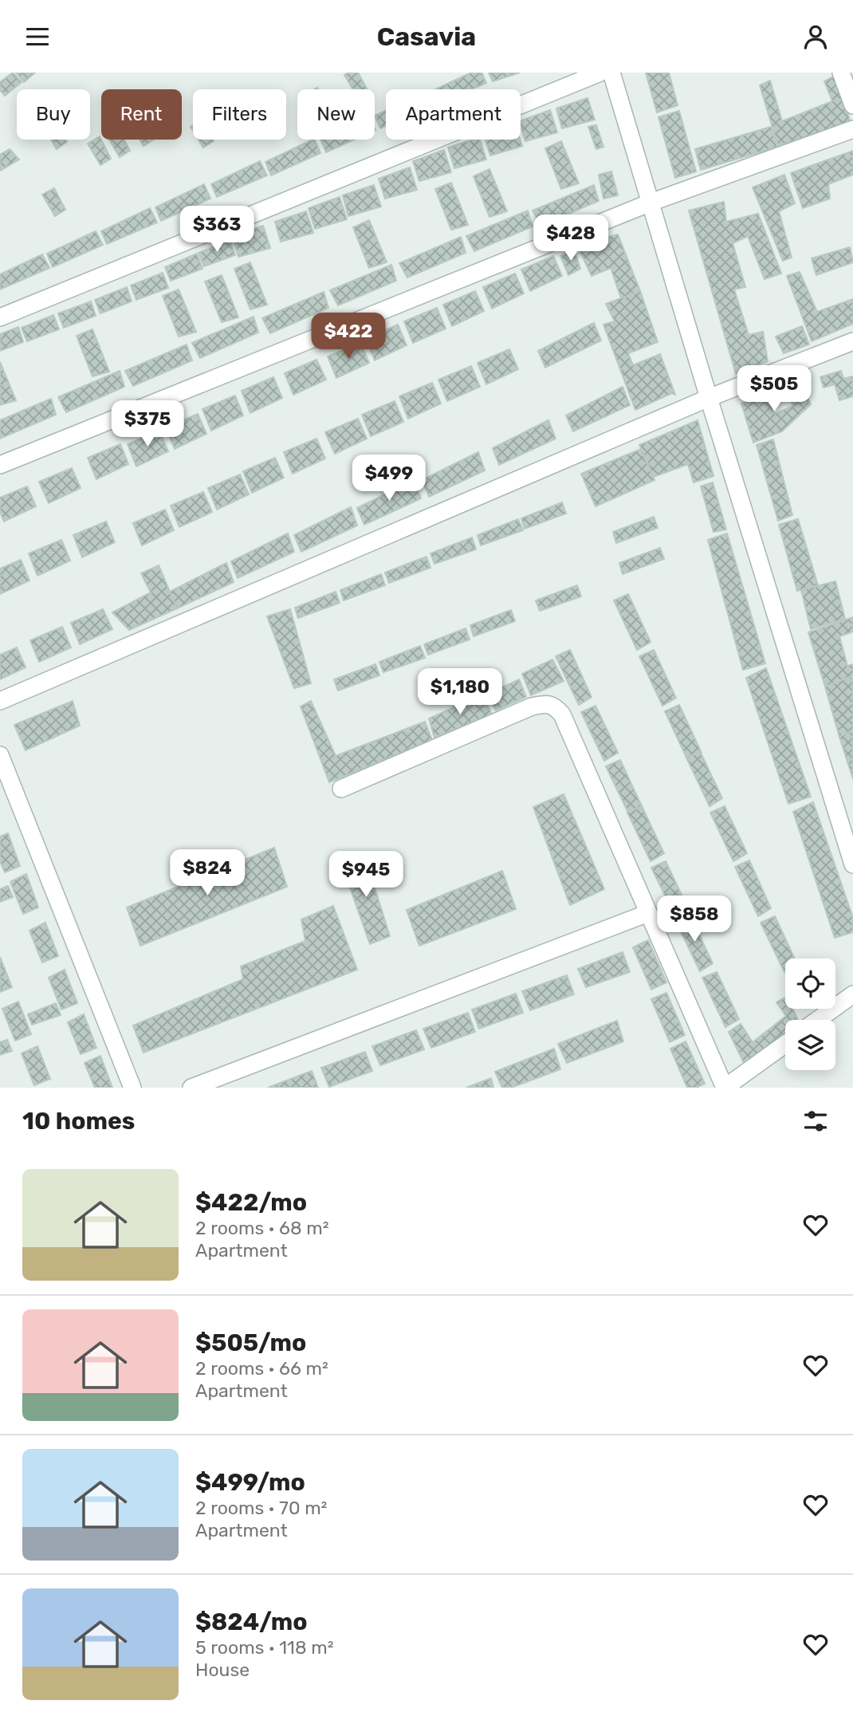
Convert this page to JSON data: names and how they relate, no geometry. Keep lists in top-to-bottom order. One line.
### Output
{"page":{"header":"Casavia","chip":["Buy","Rent","Filters","New","Apartment"],"price":["$363","$428","$422","$505","$375","$499","$1,180","$824","$945","$858"],"heading":"10 homes","list":[{"name":"$422/mo","note":"2 rooms · 68 m² · Apartment"},{"name":"$505/mo","note":"2 rooms · 66 m² · Apartment"},{"name":"$499/mo","note":"2 rooms · 70 m² · Apartment"},{"name":"$824/mo","note":"5 rooms · 118 m² · House"}]}}
